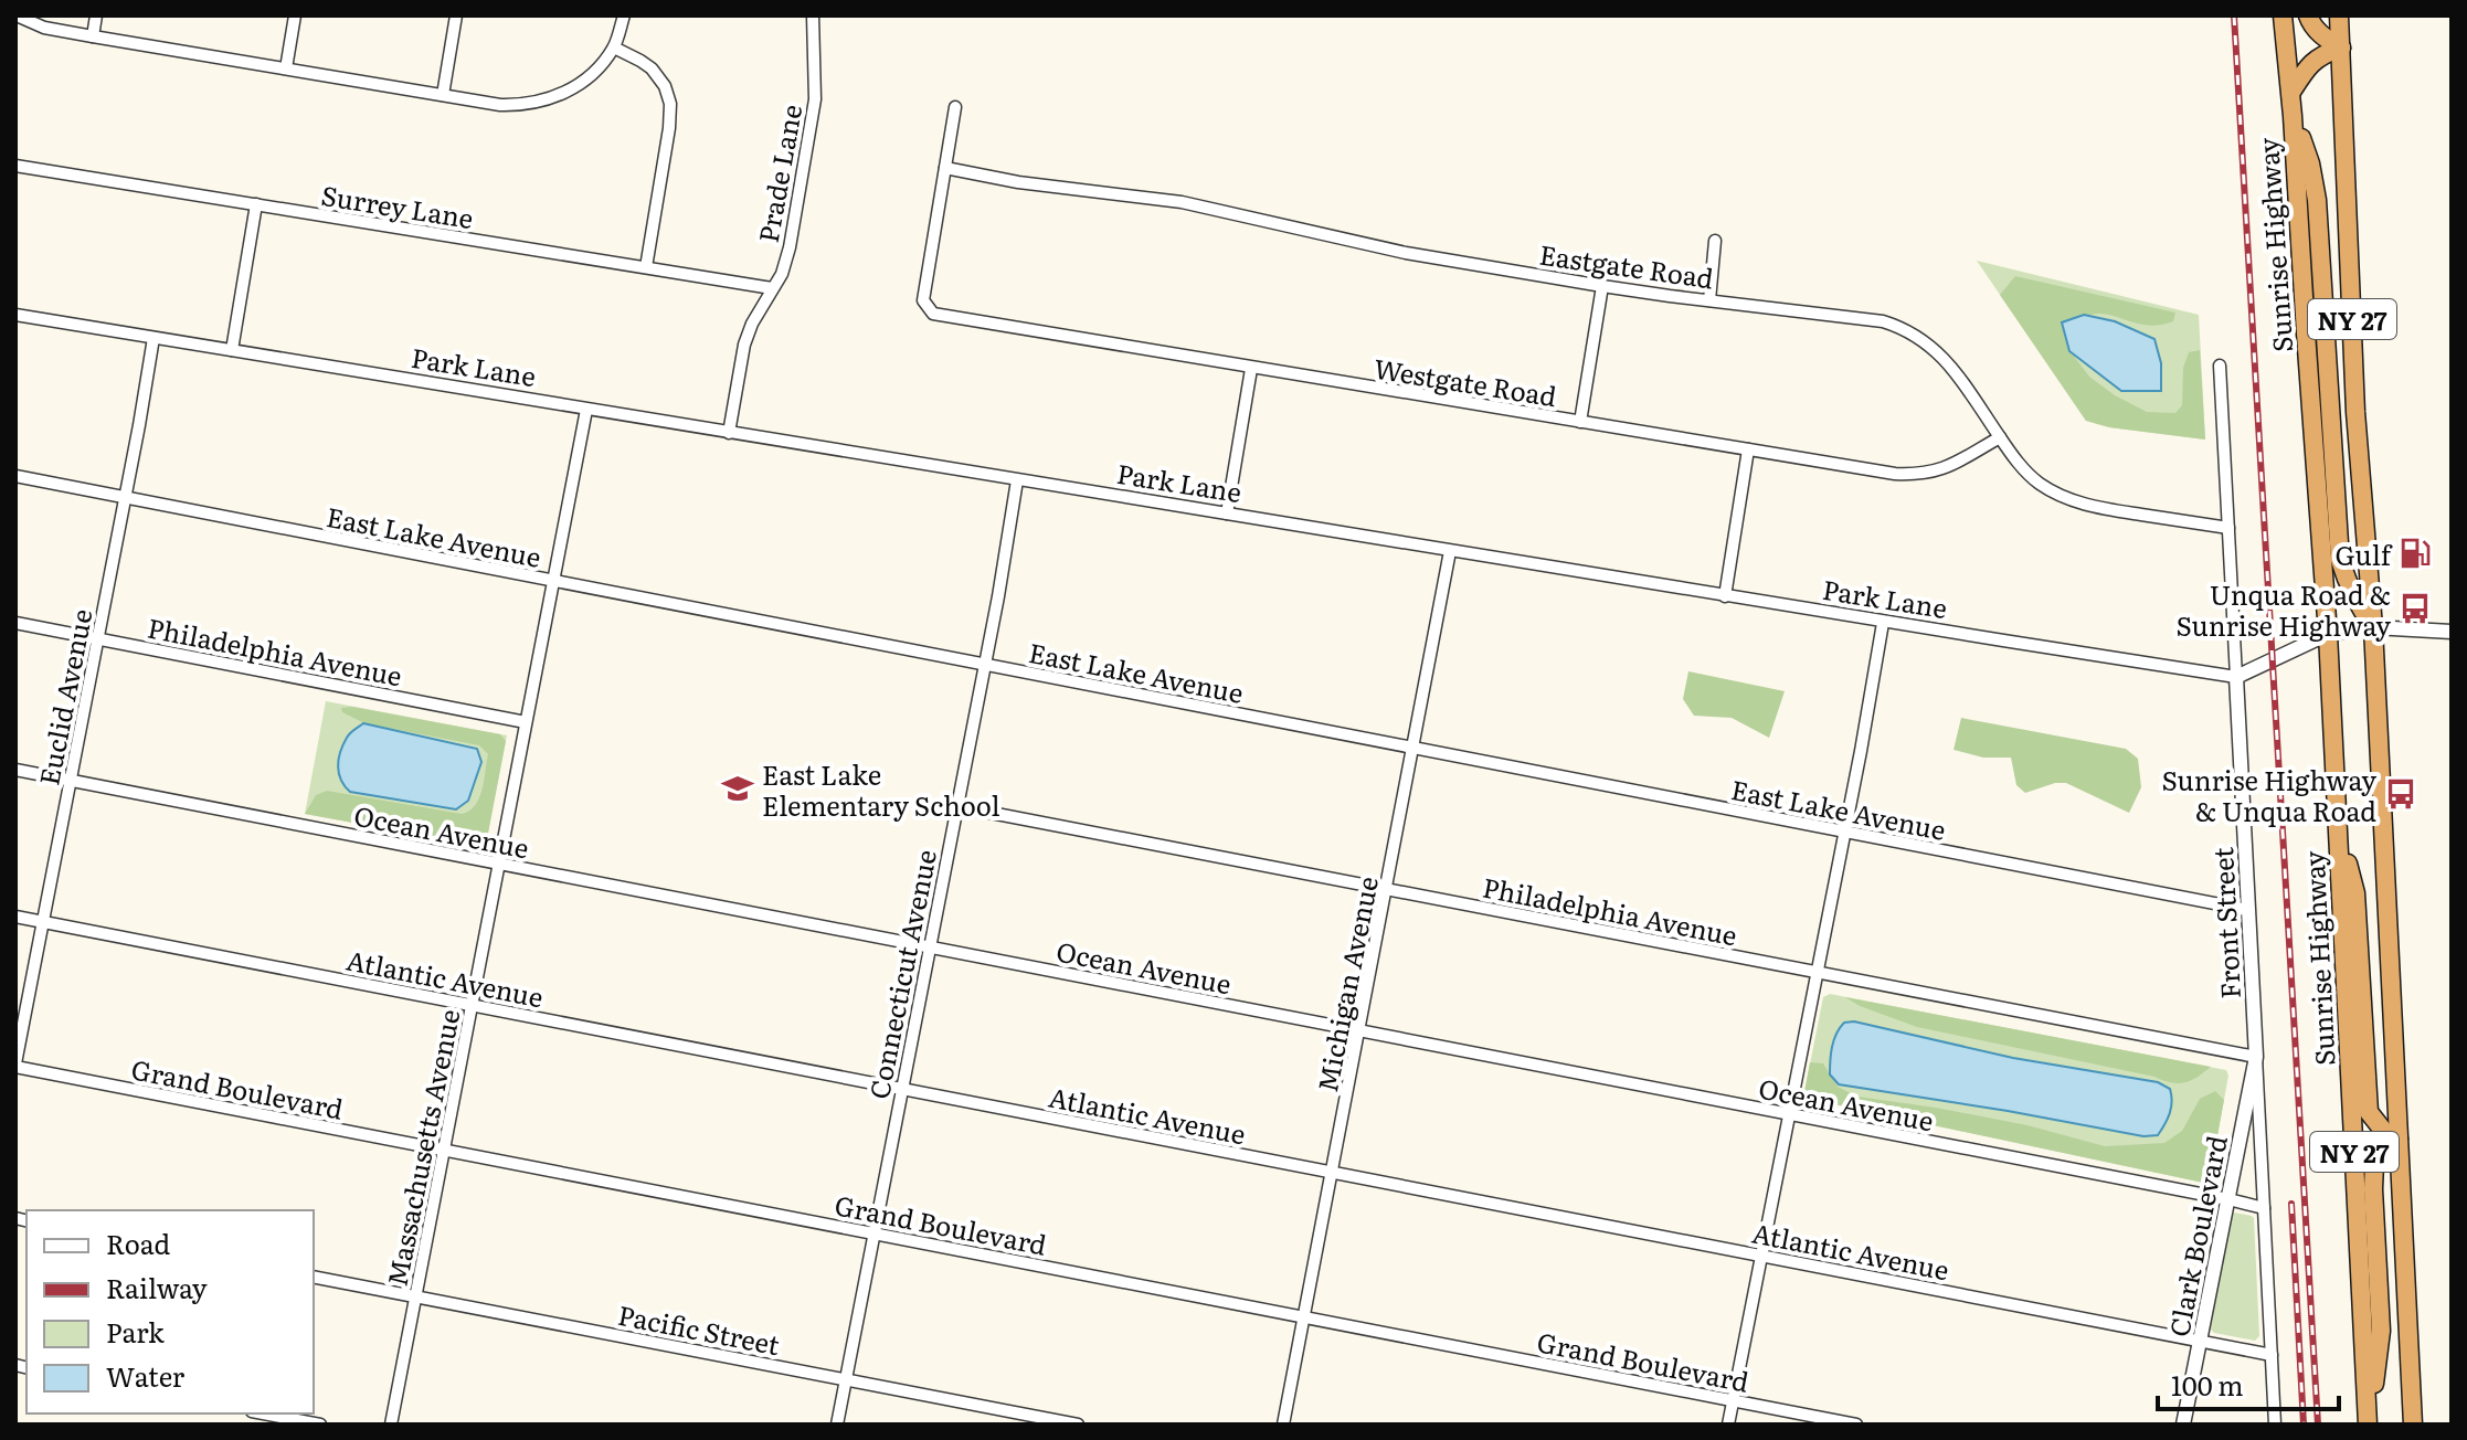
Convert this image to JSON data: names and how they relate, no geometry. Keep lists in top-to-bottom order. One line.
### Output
{"streets":{"highway":["Sunrise Highway","NY 27"],"street":["Prade Lane","Surrey Lane","Eastgate Road","Park Lane","Westgate Road","East Lake Avenue","Philadelphia Avenue","Euclid Avenue","Ocean Avenue","Front Street","Connecticut Avenue","Atlantic Avenue","Michigan Avenue","Grand Boulevard","Massachusetts Avenue","Clark Boulevard","Pacific Street"]},"crossings":[["Prade Lane","Surrey Lane"],["Prade Lane","Park Lane"],["Eastgate Road","Westgate Road"],["Eastgate Road","Front Street"],["Park Lane","Euclid Avenue"],["Park Lane","Front Street"],["Park Lane","Connecticut Avenue"],["Park Lane","Michigan Avenue"],["Park Lane","Massachusetts Avenue"],["East Lake Avenue","Euclid Avenue"],["East Lake Avenue","Front Street"],["East Lake Avenue","Connecticut Avenue"],["East Lake Avenue","Michigan Avenue"],["East Lake Avenue","Massachusetts Avenue"],["Philadelphia Avenue","Euclid Avenue"],["Philadelphia Avenue","Front Street"],["Philadelphia Avenue","Connecticut Avenue"],["Philadelphia Avenue","Michigan Avenue"],["Philadelphia Avenue","Massachusetts Avenue"],["Philadelphia Avenue","Clark Boulevard"],["Euclid Avenue","Ocean Avenue"],["Euclid Avenue","Atlantic Avenue"],["Euclid Avenue","Grand Boulevard"],["Ocean Avenue","Front Street"],["Ocean Avenue","Connecticut Avenue"],["Ocean Avenue","Michigan Avenue"],["Ocean Avenue","Massachusetts Avenue"],["Ocean Avenue","Clark Boulevard"],["Front Street","Atlantic Avenue"],["Front Street","Clark Boulevard"],["Connecticut Avenue","Atlantic Avenue"],["Connecticut Avenue","Grand Boulevard"],["Connecticut Avenue","Pacific Street"],["Atlantic Avenue","Michigan Avenue"],["Atlantic Avenue","Massachusetts Avenue"],["Atlantic Avenue","Clark Boulevard"],["Michigan Avenue","Grand Boulevard"],["Grand Boulevard","Massachusetts Avenue"],["Massachusetts Avenue","Pacific Street"]],"places":{"fuel station":["Gulf"],"bus stop":["Unqua Road & Sunrise Highway","Sunrise Highway & Unqua Road"],"school or university":["East Lake Elementary School"]},"legend":["Road","Railway","Park","Water"],"scale_bar":"100 m"}
